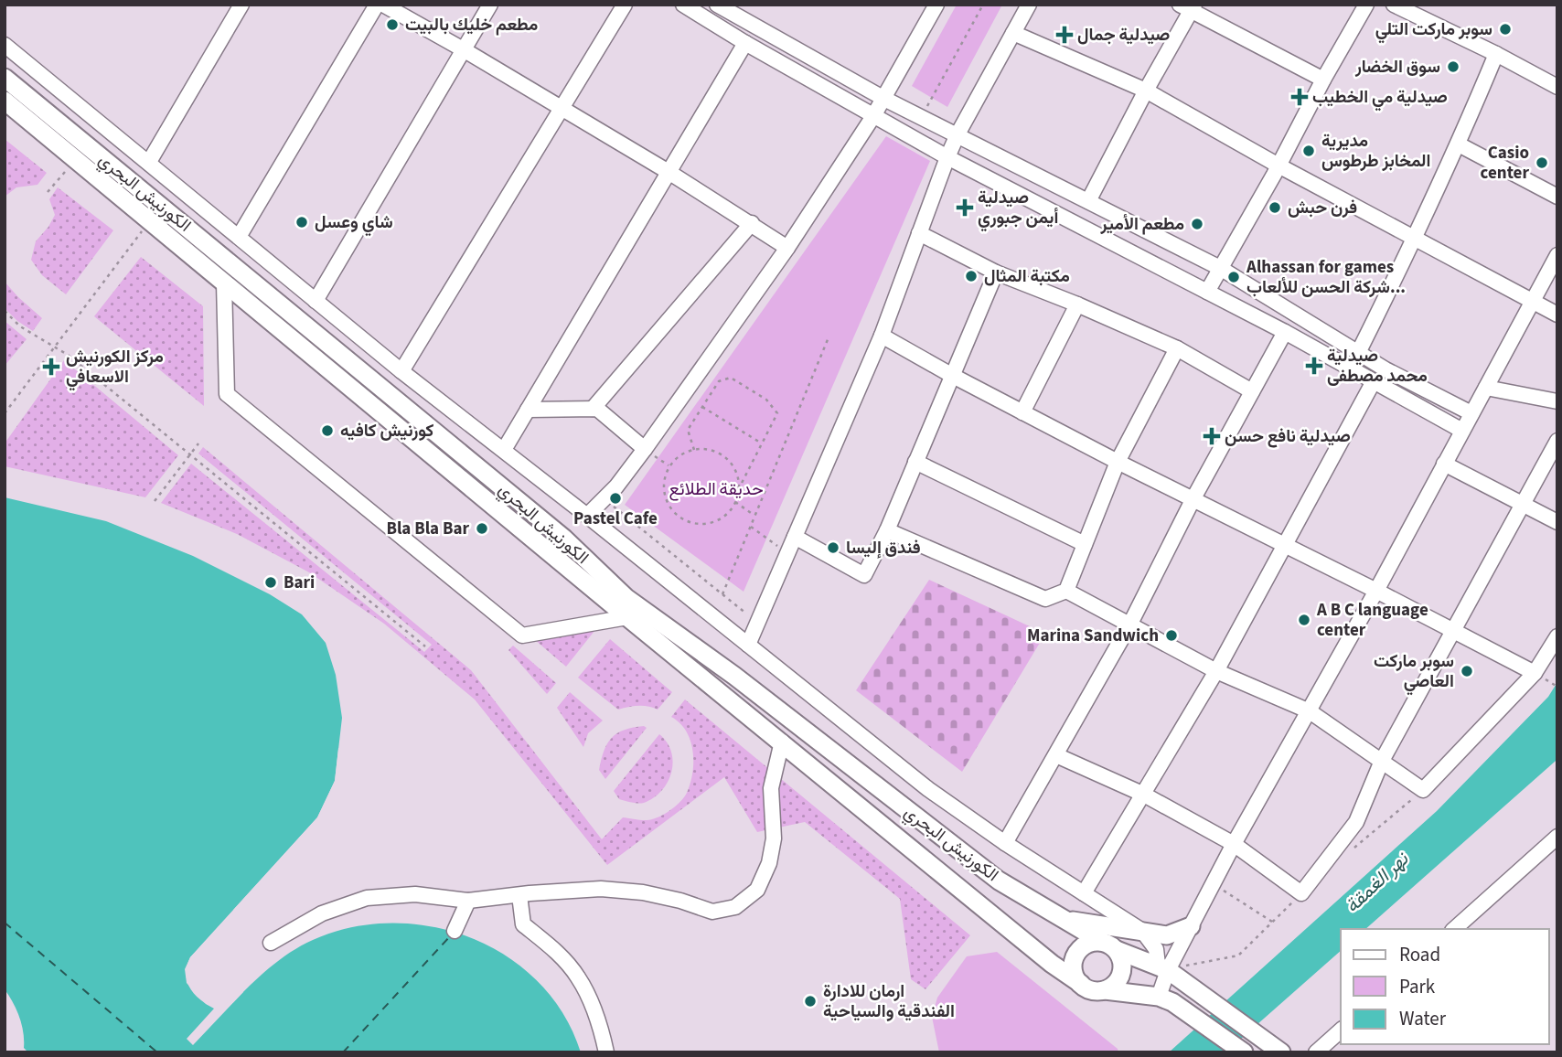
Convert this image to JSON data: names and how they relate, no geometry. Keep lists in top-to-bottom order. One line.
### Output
{"streets":{"main road":["الكورنيش البحري"]},"water":["نهر الغمقة"],"parks":["حديقة الطلائع"],"places":{"other":["مطعم خليك بالبيت","سوبر ماركت التلي","سوق الخضار","مديرية المخابز طرطوس","Casio center","فرن حبش","شاي وعسل","مطعم الأمير","مكتبة المثال","Alhassan for games شركة الحسن للألعاب...","كورنيش كافيه","Pastel Cafe","Bla Bla Bar","فندق إليسا","Bari","A B C language center","Marina Sandwich","سوبر ماركت العاصي","ارمان للادارة الفندقية والسياحية"],"health":["صيدلية جمال","صيدلية مي الخطيب","صيدلية أيمن جبوري","صيدلية محمد مصطفى","مركز الكورنيش الاسعافي","صيدلية نافع حسن"]},"legend":["Road","Park","Water"]}
